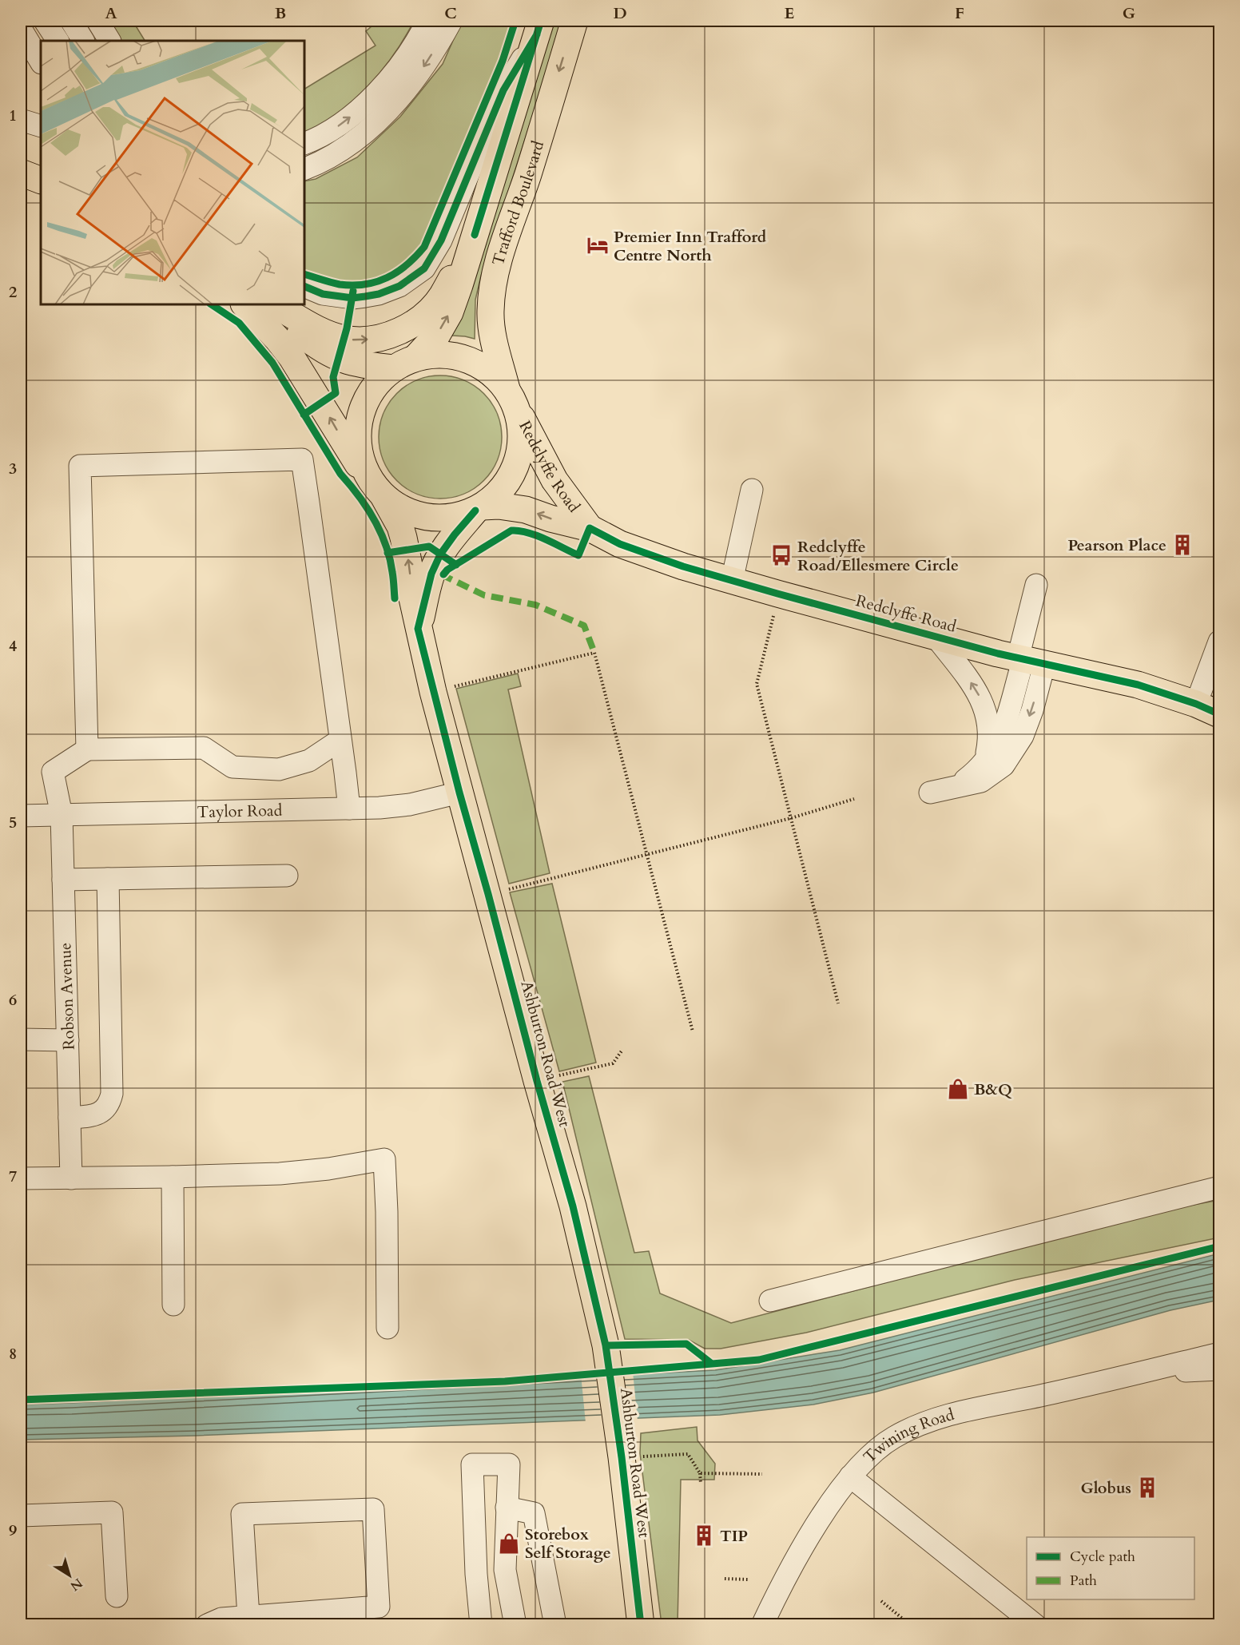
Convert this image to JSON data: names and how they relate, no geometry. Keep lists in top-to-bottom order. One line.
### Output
{"streets":{"main road":["Trafford Boulevard","Redclyffe Road","Ashburton Road West"],"street":["Taylor Road","Robson Avenue","Twining Road"]},"crossings":[["Trafford Boulevard","Redclyffe Road"],["Trafford Boulevard","Ashburton Road West"],["Redclyffe Road","Ashburton Road West"],["Taylor Road","Robson Avenue"],["Taylor Road","Ashburton Road West"]],"places":{"hotel":["Premier Inn Trafford Centre North"],"building":["Pearson Place","Globus","TIP"],"bus stop":["Redclyffe Road/Ellesmere Circle"],"shop":["B&Q","Storebox Self Storage"]},"legend":["Cycle path","Path"],"north":"bottom right","grid":{"columns":["A","B","C","D","E","F","G"],"rows":["1","2","3","4","5","6","7","8","9"]}}
